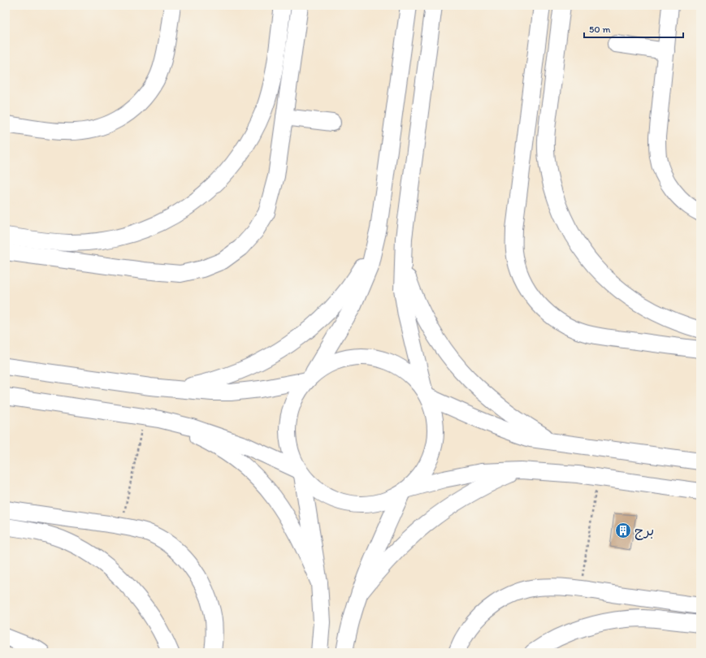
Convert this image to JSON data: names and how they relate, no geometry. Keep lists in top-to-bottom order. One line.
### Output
{"places":{"building":["برج"]},"scale_bar":"50 m"}
